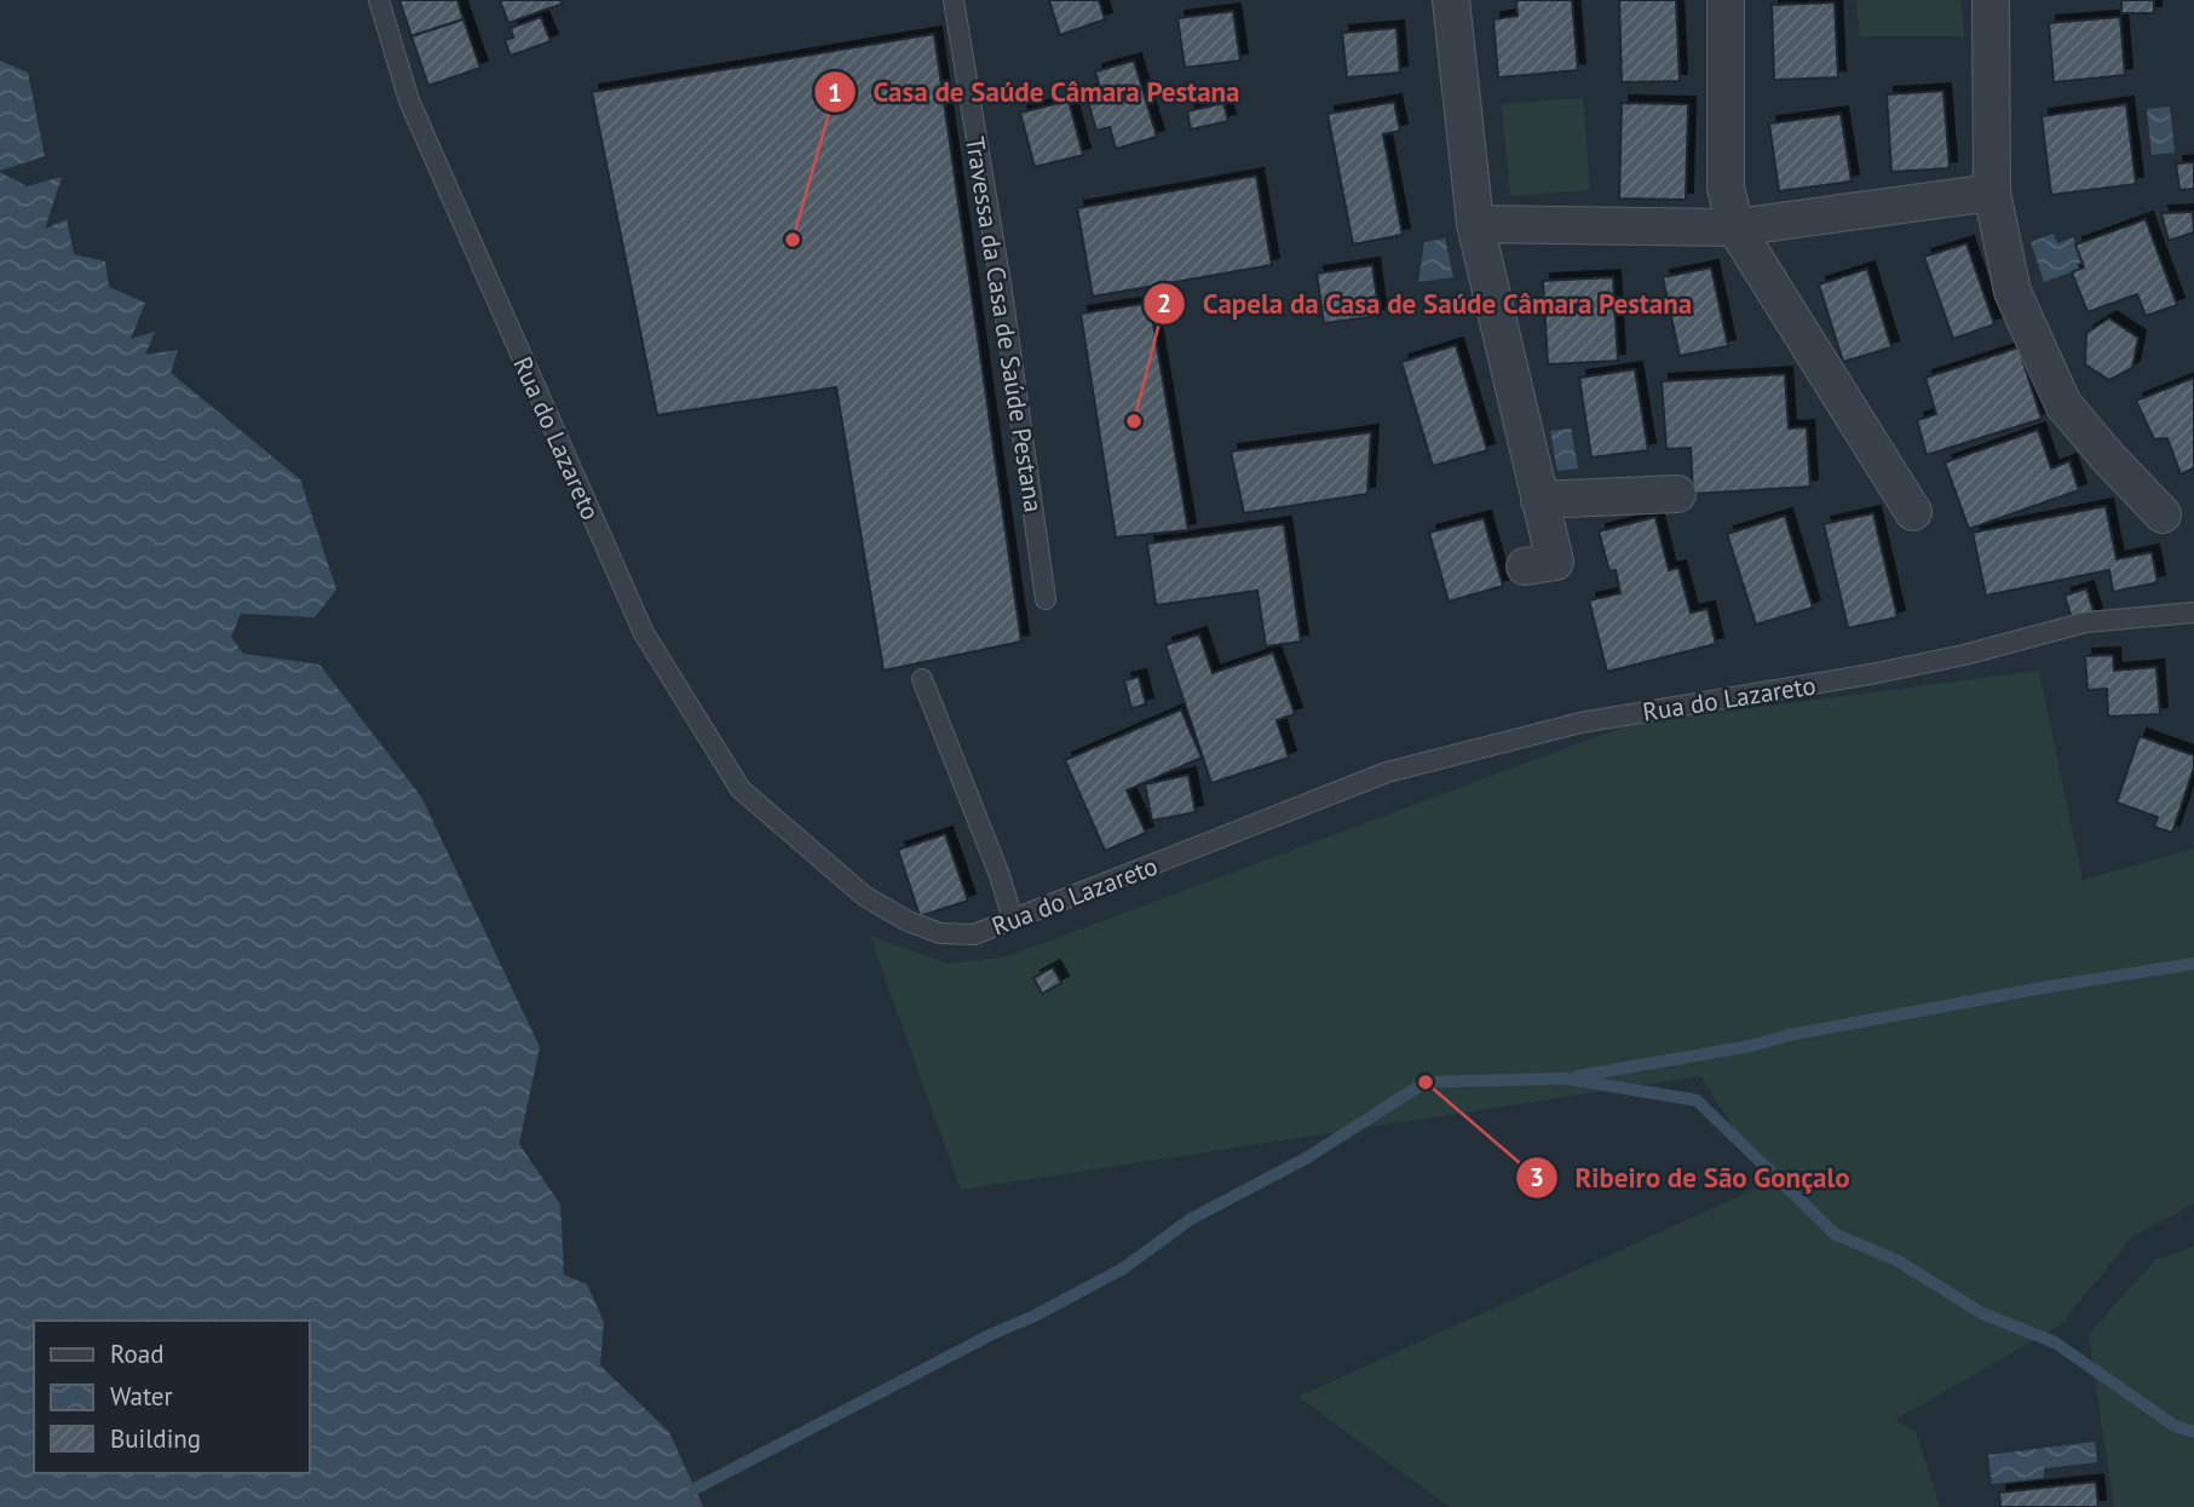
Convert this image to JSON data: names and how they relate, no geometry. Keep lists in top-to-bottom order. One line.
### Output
{"streets":{"lane":["Travessa da Casa de Saúde Pestana","Rua do Lazareto"]},"places":["Casa de Saúde Câmara Pestana","Capela da Casa de Saúde Câmara Pestana","Ribeiro de São Gonçalo"],"legend":["Road","Water","Building"]}
